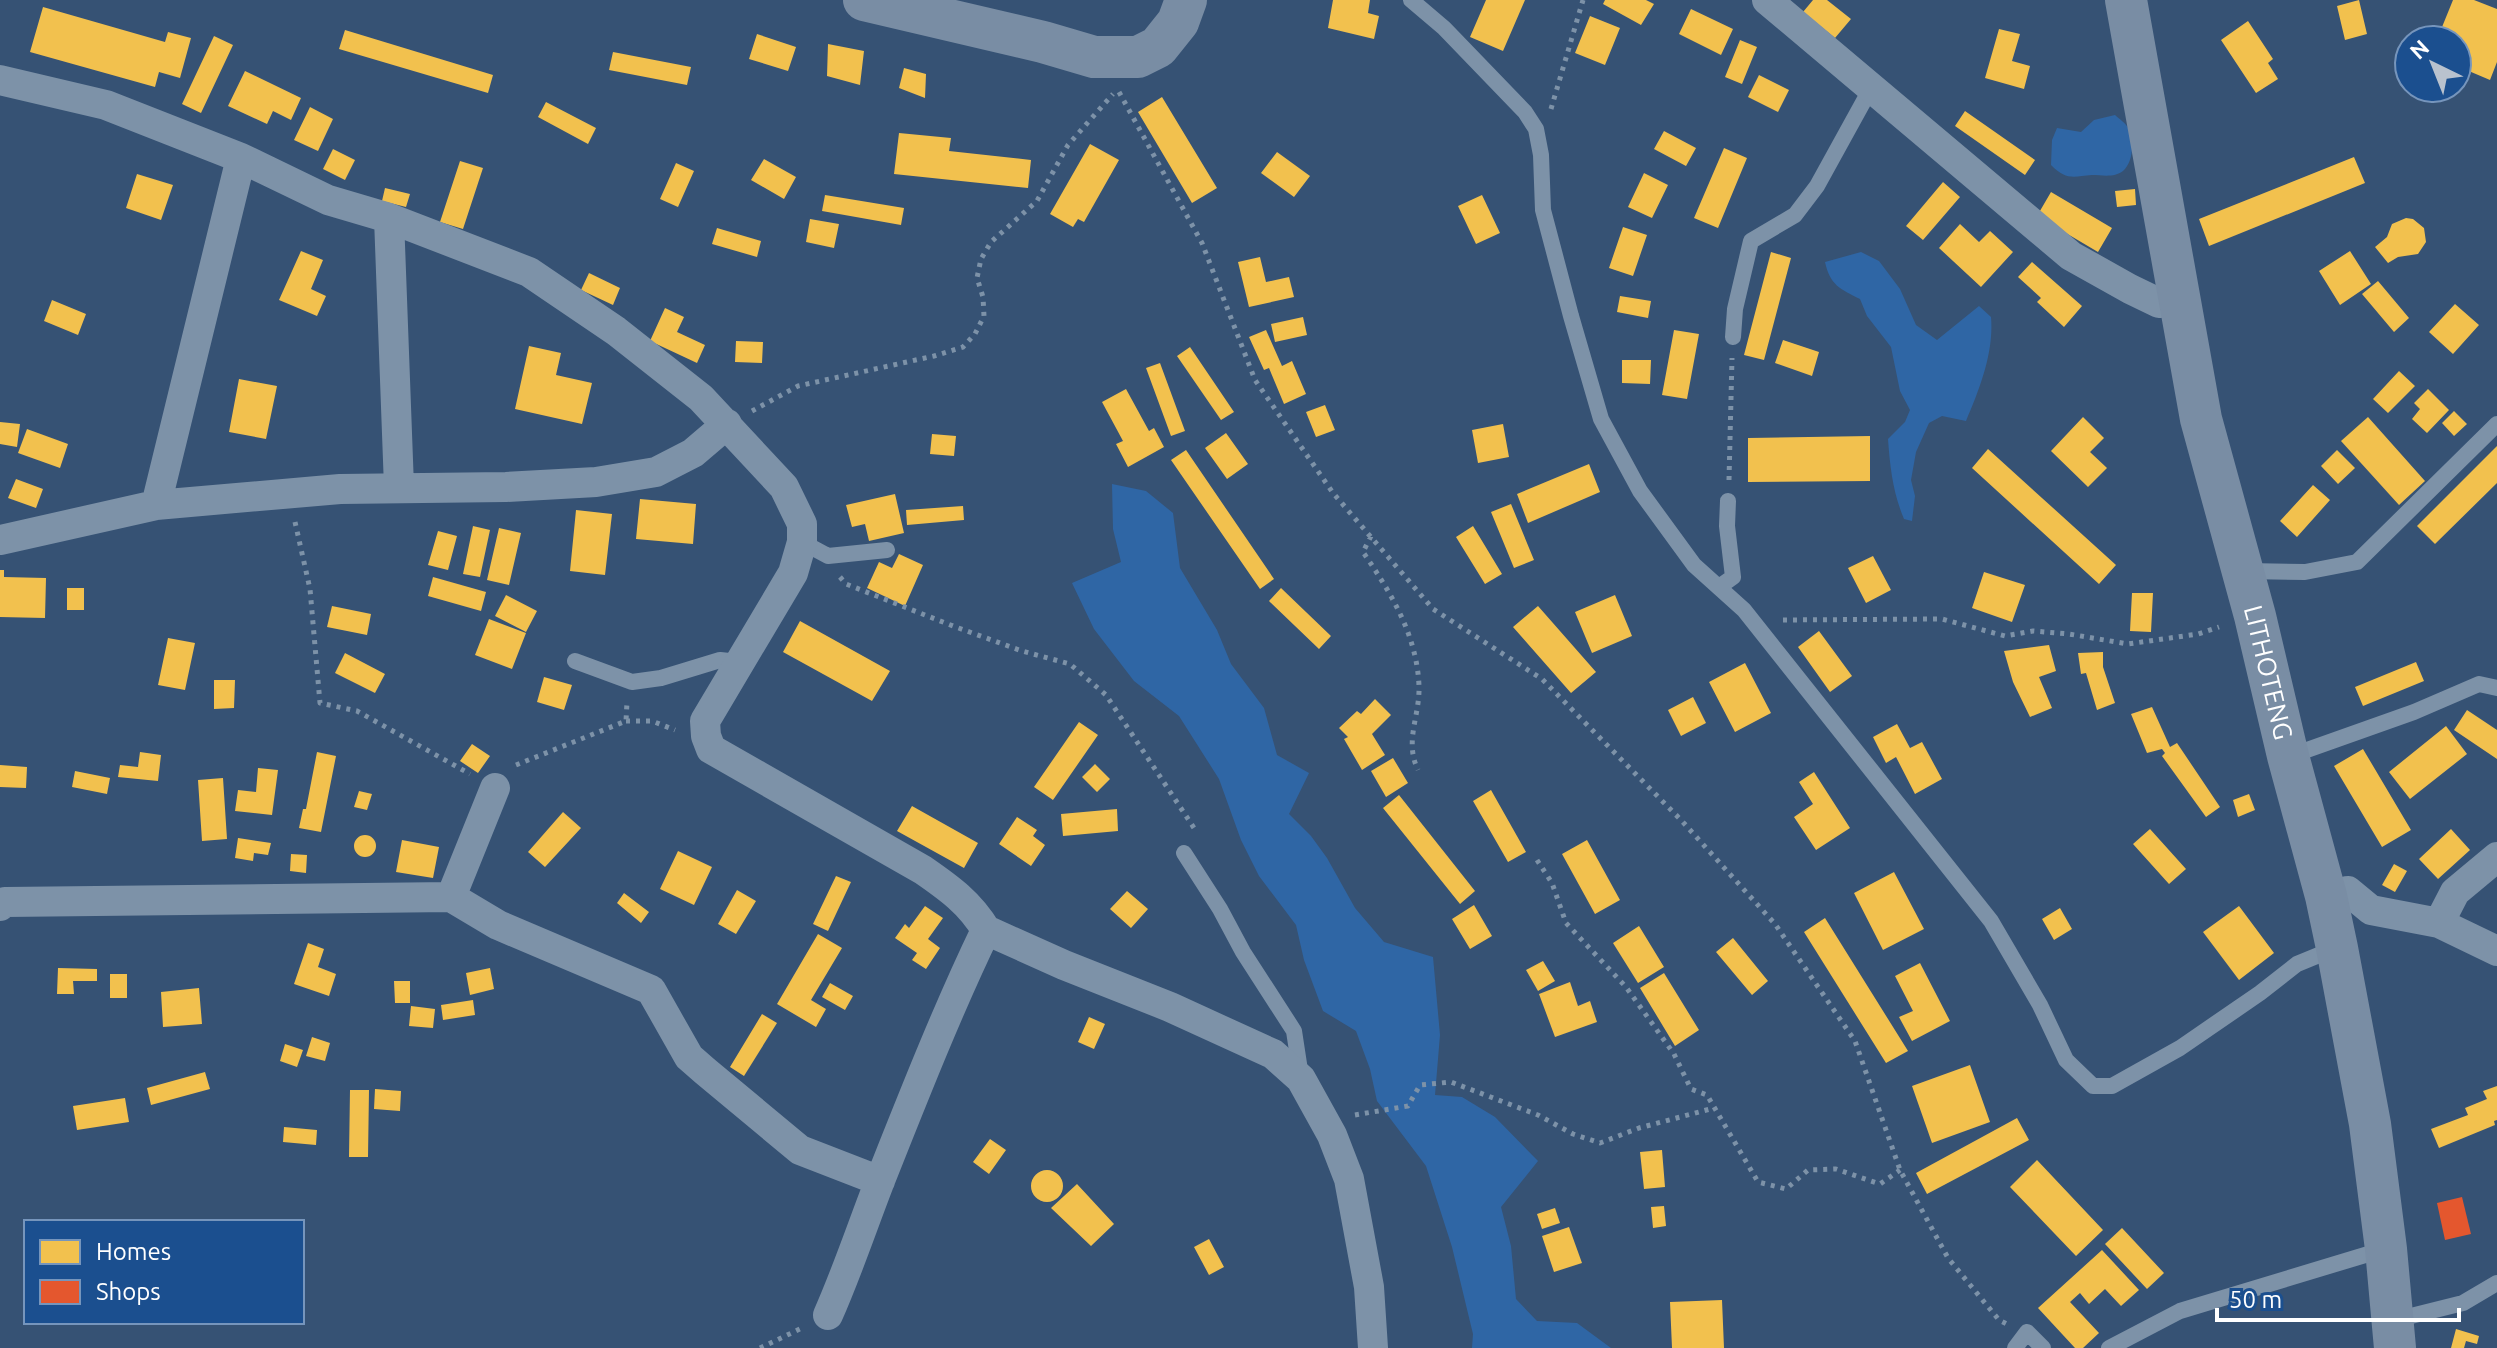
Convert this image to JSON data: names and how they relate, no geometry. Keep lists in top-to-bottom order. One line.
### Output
{"streets":{"main road":["LITHOTENG"]},"legend":["Homes","Shops"],"scale_bar":"50 m","north":"top left"}
